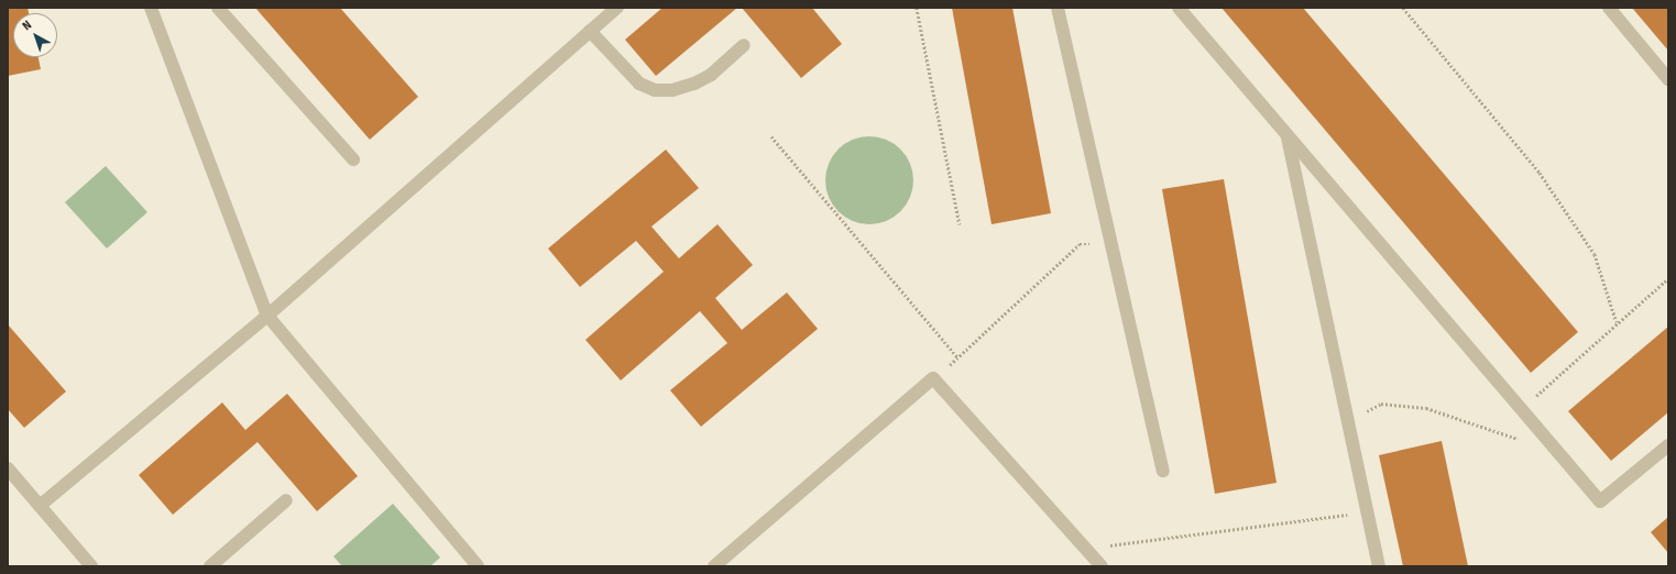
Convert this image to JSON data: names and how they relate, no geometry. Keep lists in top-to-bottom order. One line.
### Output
{"north":"top left"}
